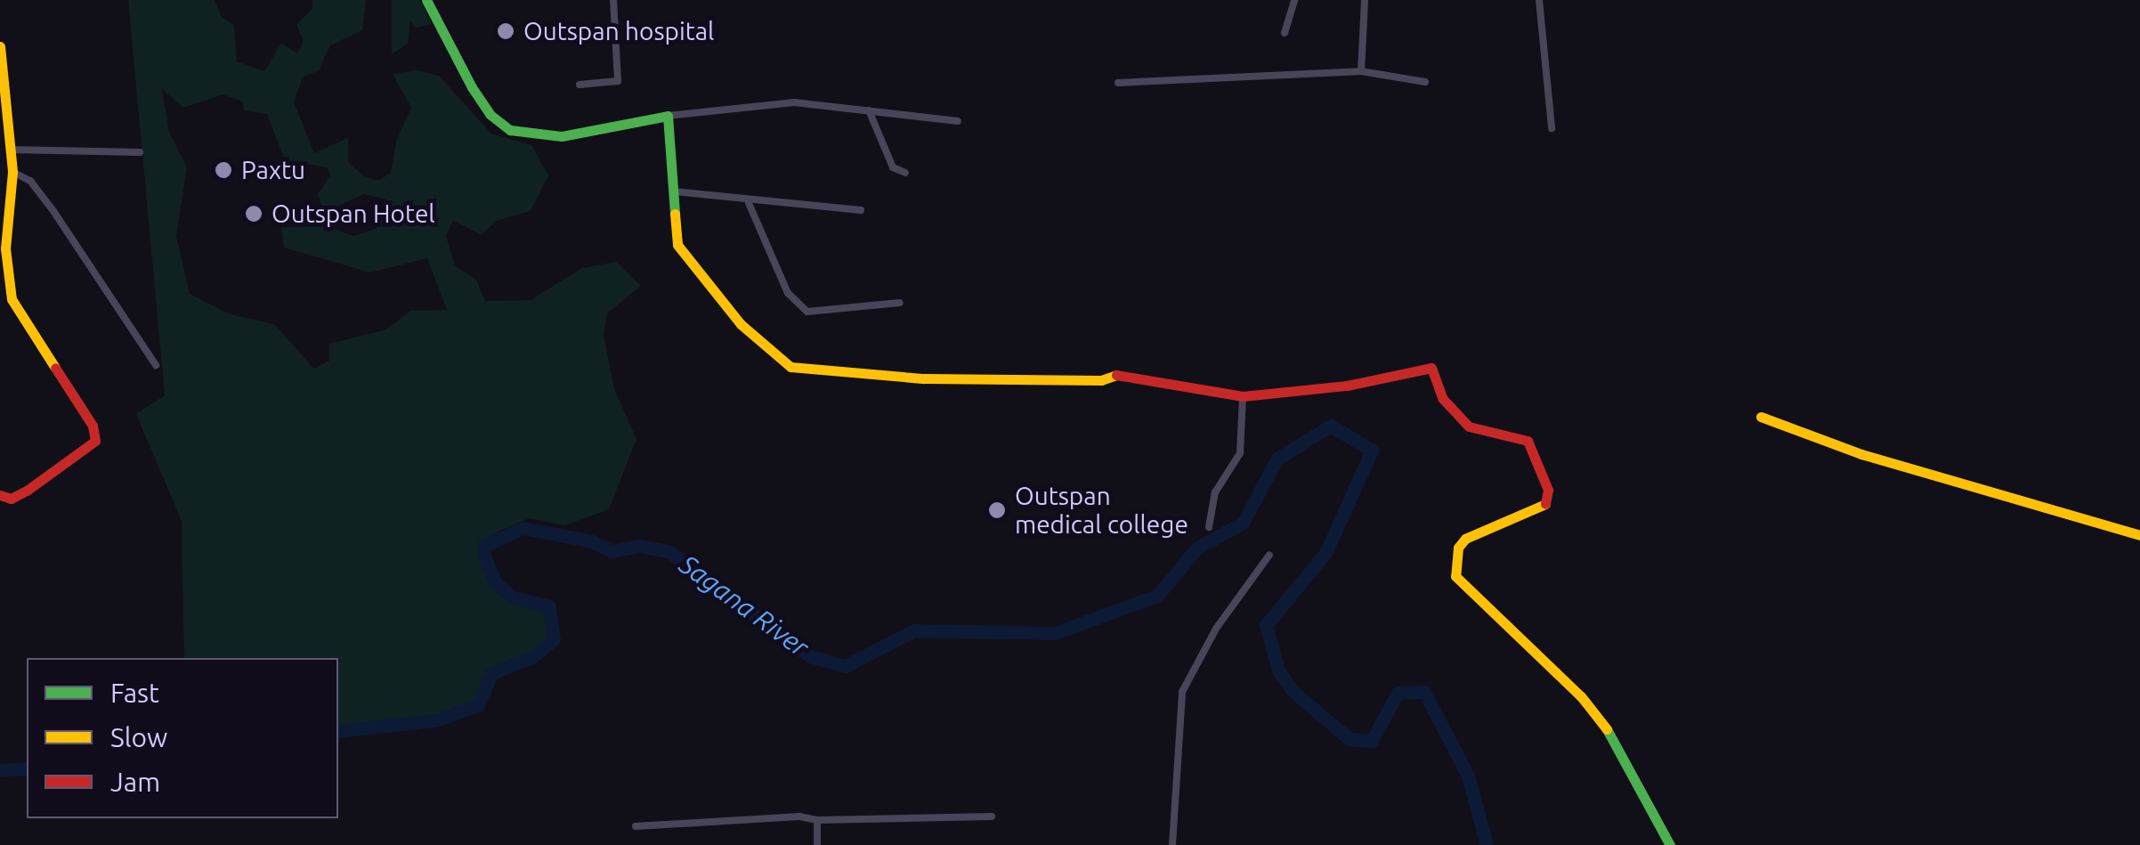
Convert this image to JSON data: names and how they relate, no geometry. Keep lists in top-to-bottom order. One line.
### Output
{"water":["Sagana River"],"places":["Outspan hospital","Paxtu","Outspan Hotel","Outspan medical college"],"legend":["Fast","Slow","Jam"]}
